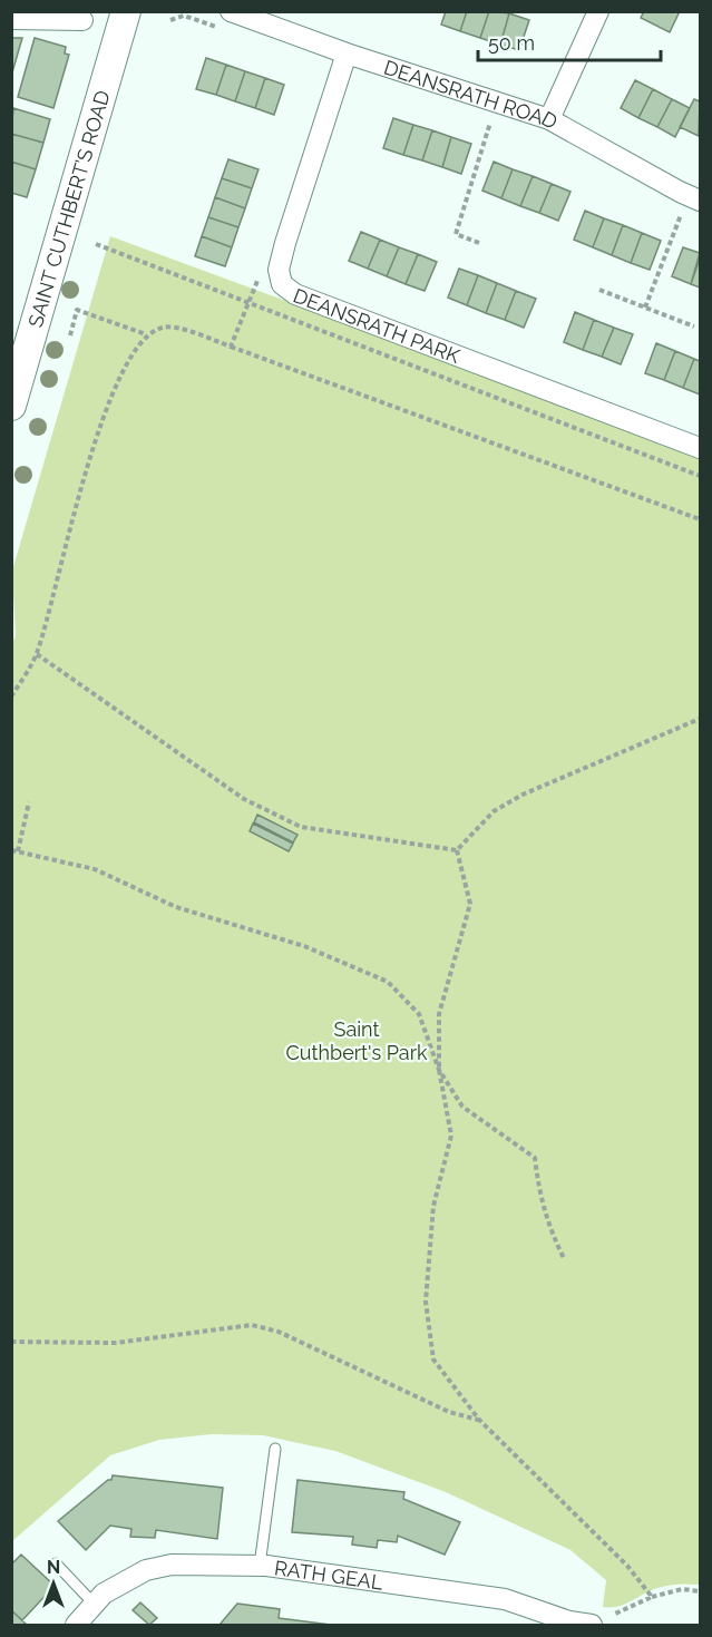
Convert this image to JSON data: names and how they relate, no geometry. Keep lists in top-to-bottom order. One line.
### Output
{"streets":{"street":["DEANSRATH ROAD","SAINT CUTHBERT’S ROAD","DEANSRATH PARK","RATH GEAL"]},"crossings":[["DEANSRATH ROAD","DEANSRATH PARK"]],"parks":["Saint Cuthbert's Park"],"scale_bar":"50 m","north":"top"}
